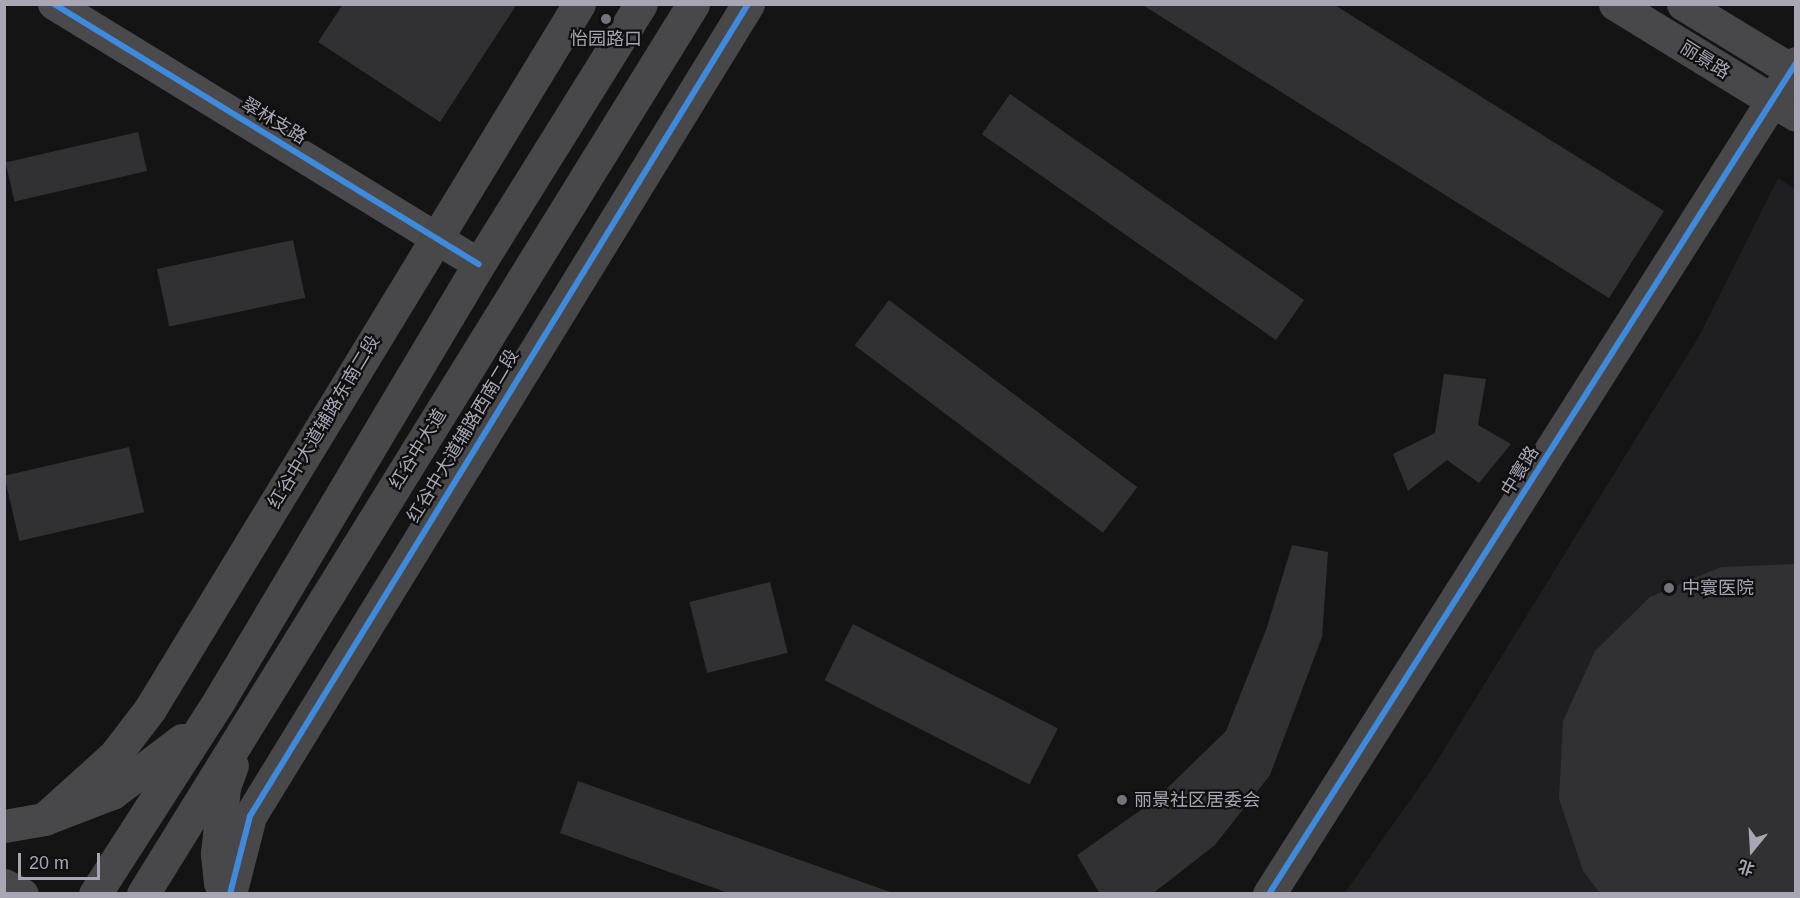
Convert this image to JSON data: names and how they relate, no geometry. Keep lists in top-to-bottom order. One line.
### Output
{"streets":{"street":["丽景路","翠林支路","红谷中大道辅路东南二段","红谷中大道辅路西南二段","红谷中大道","中寰路"]},"crossings":[["丽景路","中寰路"],["翠林支路","红谷中大道辅路东南二段"]],"places":["怡园路口","中寰医院","丽景社区居委会"],"scale_bar":"20 m","north":"bottom"}
